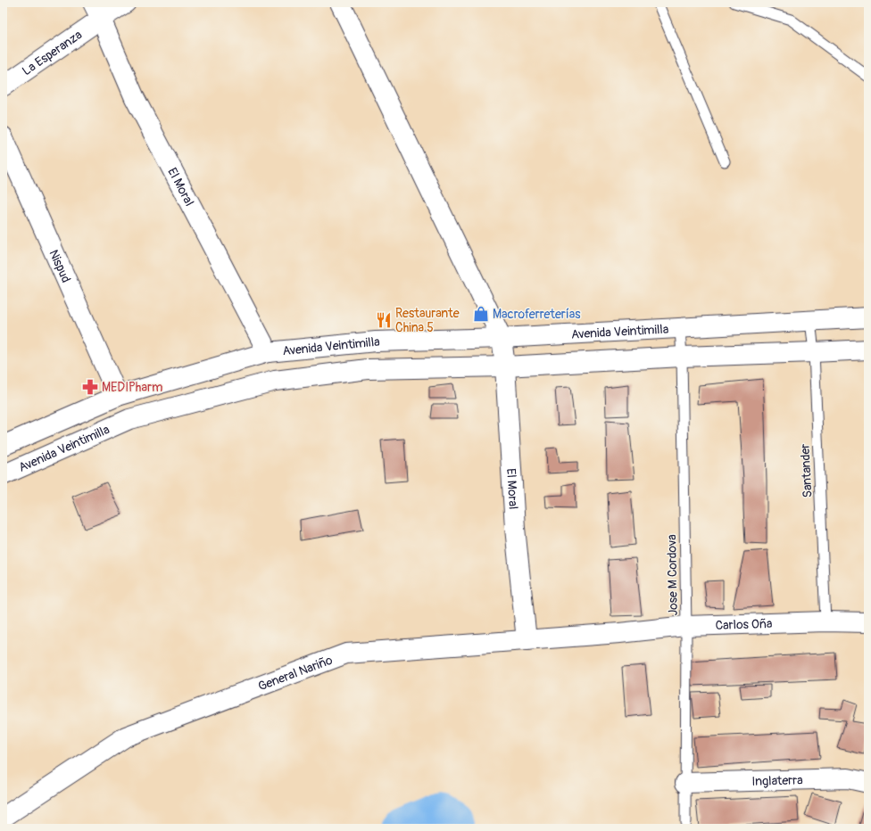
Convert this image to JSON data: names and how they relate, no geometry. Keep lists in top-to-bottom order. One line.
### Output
{"streets":{"street":["La Esperanza","El Moral","Nispud","Avenida Veintimilla","Carlos Oña","General Nariño","Inglaterra"],"lane":["Santander","Jose M Cordova"]},"crossings":[["La Esperanza","El Moral"],["El Moral","Avenida Veintimilla"],["El Moral","General Nariño"],["Nispud","Avenida Veintimilla"],["Avenida Veintimilla","Santander"],["Avenida Veintimilla","Jose M Cordova"],["Santander","Carlos Oña"],["Jose M Cordova","Carlos Oña"],["Jose M Cordova","Inglaterra"],["Carlos Oña","General Nariño"]],"places":{"shop":["Macroferreterías"],"restaurant":["Restaurante China 5"],"pharmacy":["MEDIPharm"]}}
